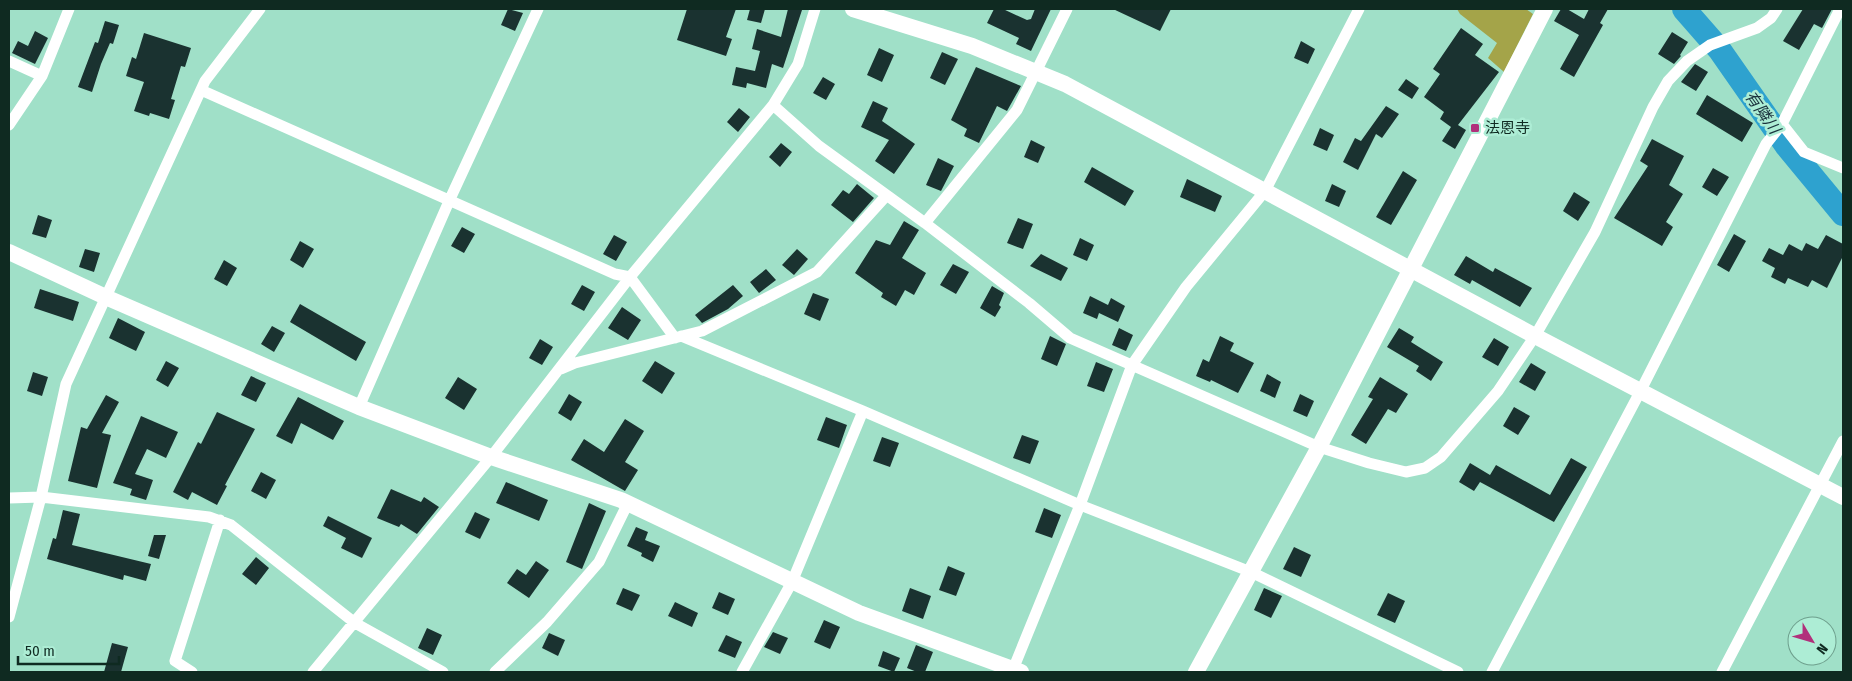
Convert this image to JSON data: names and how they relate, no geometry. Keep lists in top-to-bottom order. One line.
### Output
{"water":["有隣川"],"places":{"transit":["法恩寺"]},"scale_bar":"50 m","north":"bottom right"}
